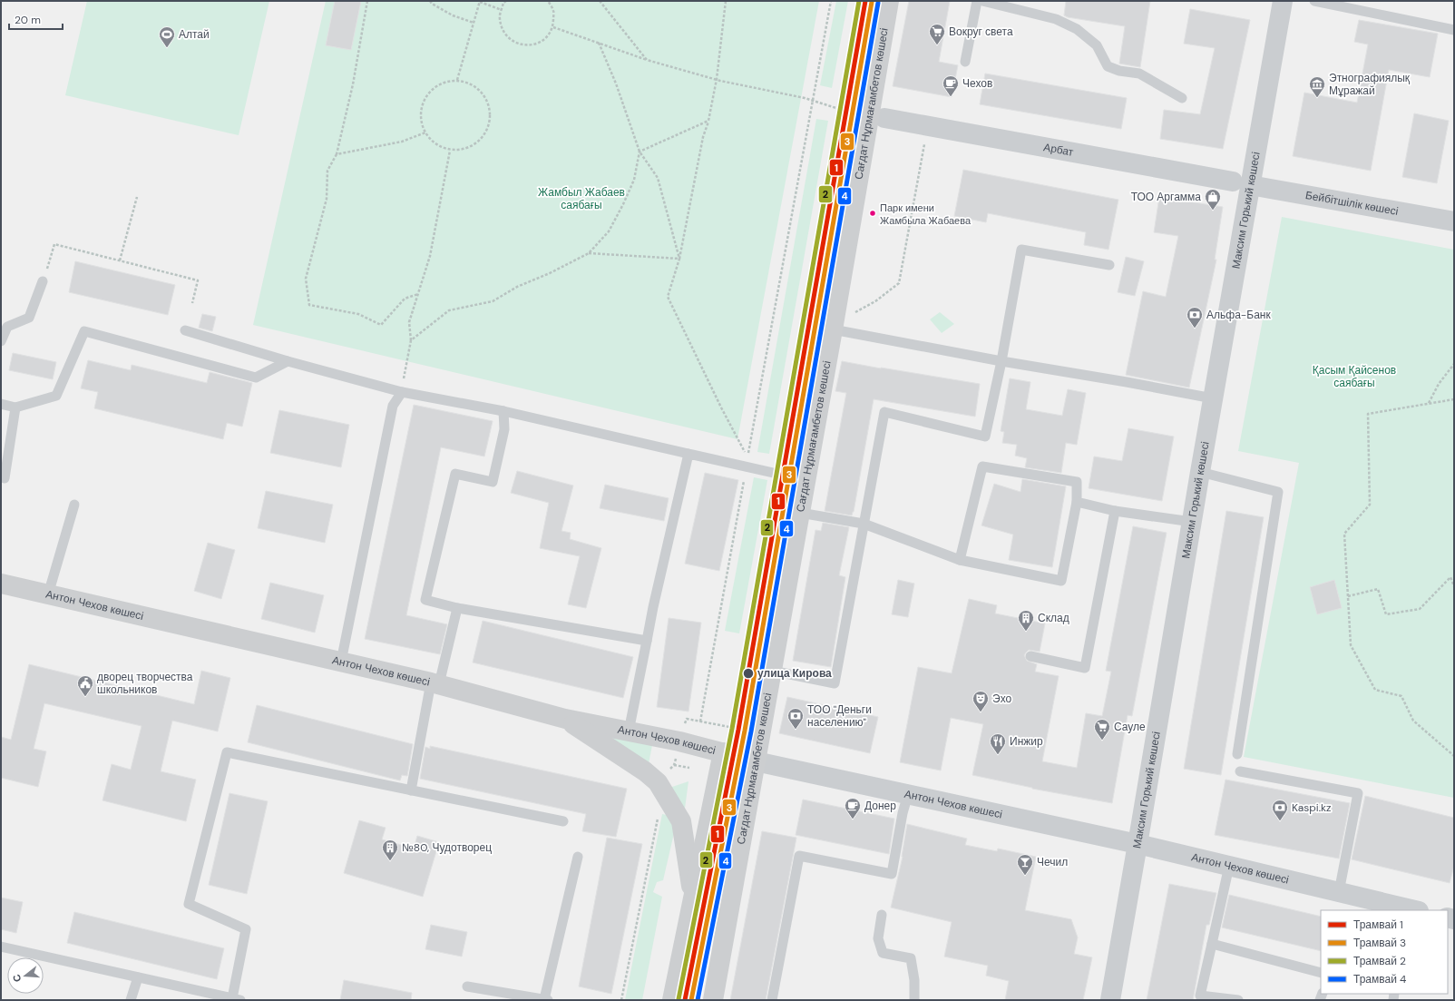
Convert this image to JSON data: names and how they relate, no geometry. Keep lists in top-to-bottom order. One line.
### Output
{"streets":{"main road":["Сағдат Нұрмағамбетов көшесі","Антон Чехов көшесі"],"street":["Арбат","Бейбітшілік көшесі","Максим Горький көшесі"]},"crossings":[["Сағдат Нұрмағамбетов көшесі","Антон Чехов көшесі"],["Арбат","Бейбітшілік көшесі"],["Арбат","Максим Горький көшесі"],["Бейбітшілік көшесі","Максим Горький көшесі"],["Максим Горький көшесі","Антон Чехов көшесі"]],"parks":["Жамбыл Жабаев саябағы","Қасым Қайсенов саябағы"],"places":{"supermarket":["Вокруг света","Сауле"],"sports":["Алтай"],"cafe":["Чехов","Донер"],"museum":["Этнографиялық Мұражай"],"shop":["ТОО Аргамма"],"other":["Парк имени Жамбыла Жабаева","улица Кирова"],"bank":["Альфа-Банк","ТОО \"Деньги населению\"","Kaspi.kz"],"building":["Склад","№80, Чудотворец"],"public building":["дворец творчества школьников"],"theatre":["Эхо"],"restaurant":["Инжир"],"bar":["Чечил"]},"lines":["tram line 1","tram line 2","tram line 3","tram line 4"],"legend":["Трамвай 1","Трамвай 3","Трамвай 2","Трамвай 4"],"scale_bar":"20 m","north":"left"}
